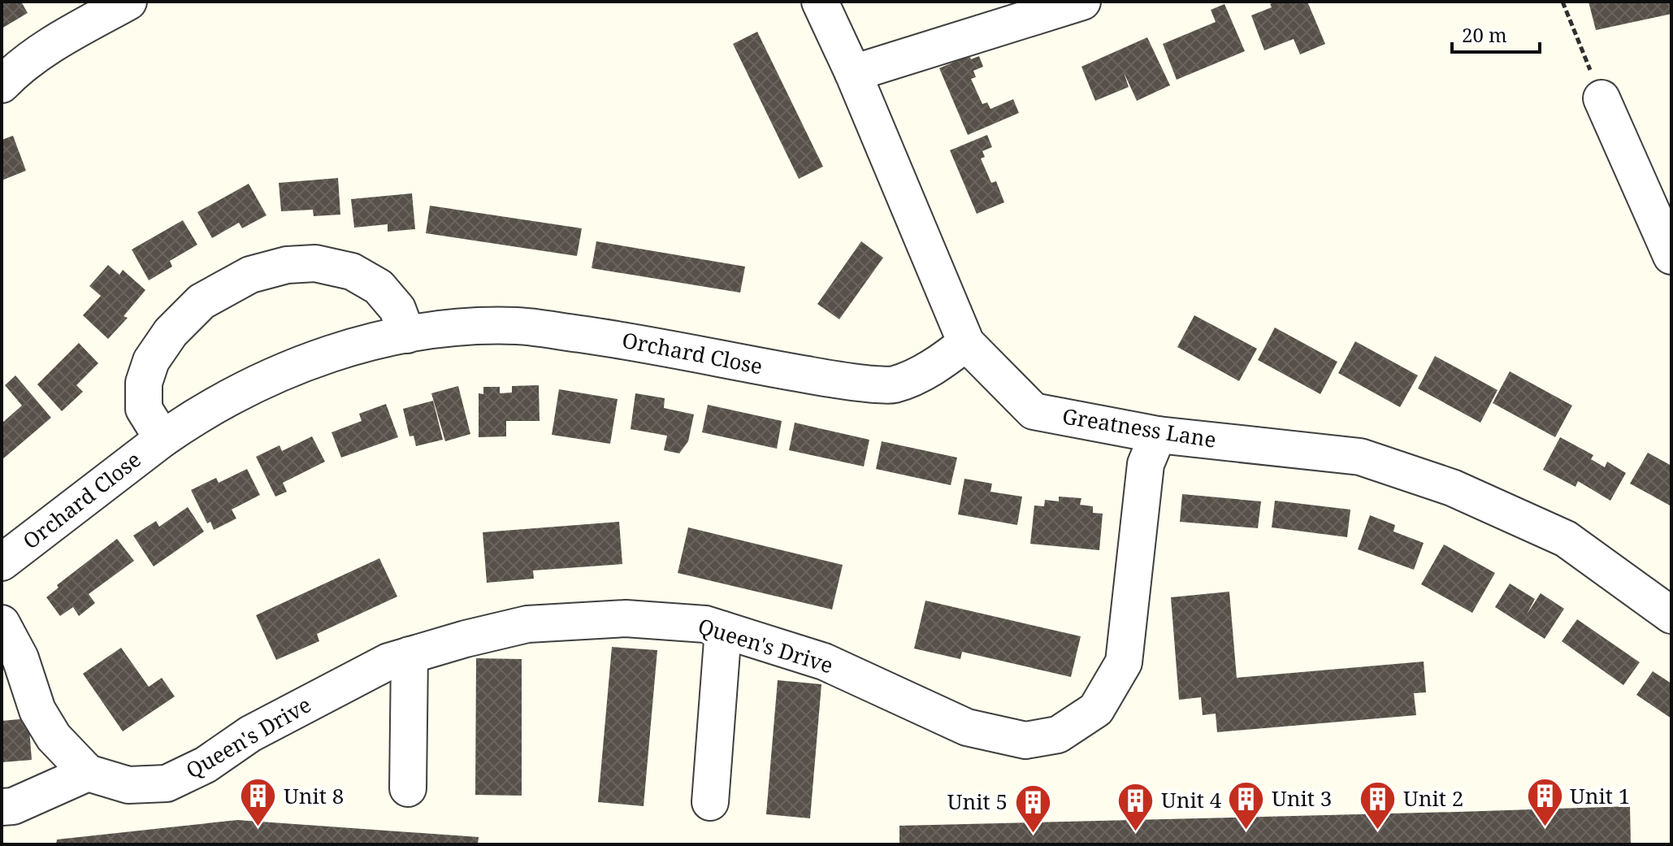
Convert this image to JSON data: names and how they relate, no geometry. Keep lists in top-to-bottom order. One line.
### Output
{"streets":{"street":["Orchard Close","Greatness Lane","Queen's Drive"]},"crossings":[["Orchard Close","Greatness Lane"],["Greatness Lane","Queen's Drive"]],"places":{"building":["Unit 8","Unit 1","Unit 3","Unit 2","Unit 4","Unit 5"]},"scale_bar":"20 m"}
